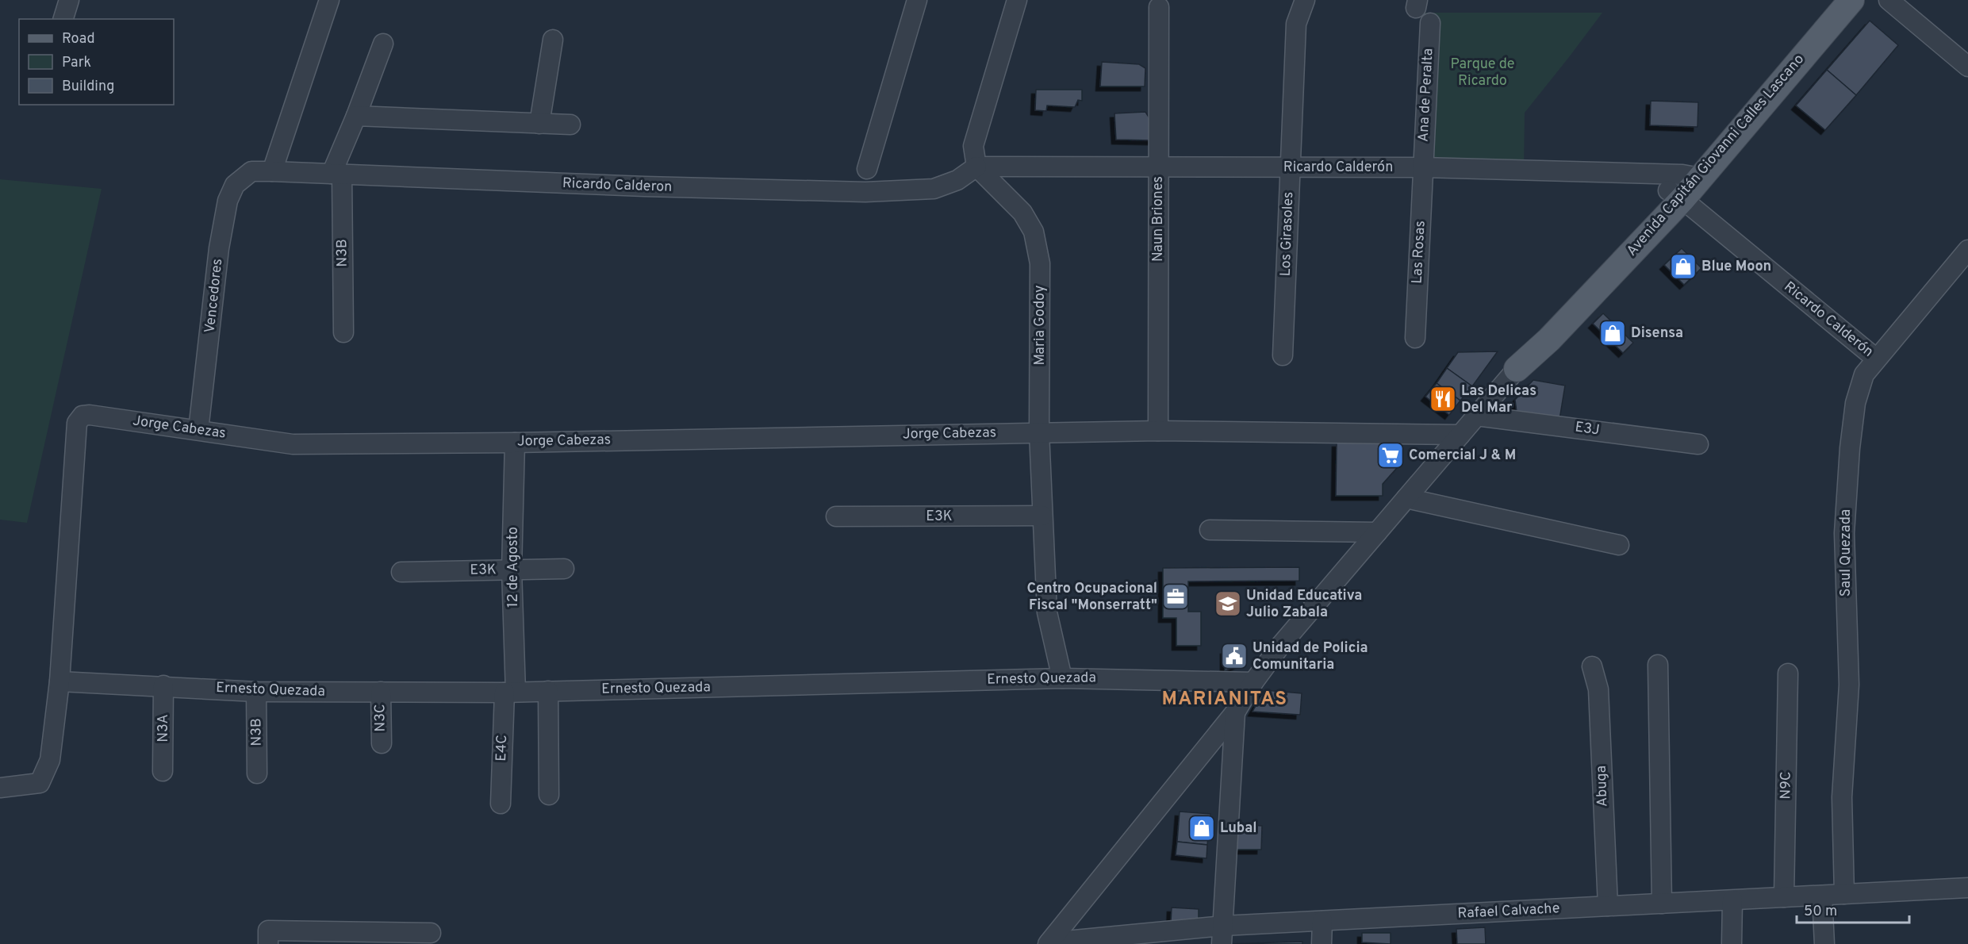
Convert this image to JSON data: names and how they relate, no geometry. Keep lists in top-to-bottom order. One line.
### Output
{"streets":{"main road":["Avenida Capitán Giovanni Calles Lascano"],"street":["Ana de Peralta","Ricardo Calderón","Ricardo Calderon","Naun Briones","Los Girasoles","Las Rosas","N3B","Vencedores","Maria Godoy","Jorge Cabezas","E3J","E3K","Saul Quezada","12 de Agosto","Ernesto Quezada","N3C","N3A","E4C","N9C","Abuga","Rafael Calvache"]},"crossings":[["Ana de Peralta","Ricardo Calderón"],["Ana de Peralta","Las Rosas"],["Avenida Capitán Giovanni Calles Lascano","Ricardo Calderón"],["Avenida Capitán Giovanni Calles Lascano","Jorge Cabezas"],["Avenida Capitán Giovanni Calles Lascano","E3J"],["Avenida Capitán Giovanni Calles Lascano","Ernesto Quezada"],["Avenida Capitán Giovanni Calles Lascano","Rafael Calvache"],["Ricardo Calderón","Ricardo Calderon"],["Ricardo Calderón","Naun Briones"],["Ricardo Calderón","Los Girasoles"],["Ricardo Calderón","Las Rosas"],["Ricardo Calderón","Maria Godoy"],["Ricardo Calderón","Saul Quezada"],["Ricardo Calderon","N3B"],["Ricardo Calderon","Vencedores"],["Ricardo Calderon","Maria Godoy"],["Naun Briones","Jorge Cabezas"],["N3B","Ernesto Quezada"],["Vencedores","Jorge Cabezas"],["Maria Godoy","Jorge Cabezas"],["Maria Godoy","E3K"],["Maria Godoy","Ernesto Quezada"],["Jorge Cabezas","12 de Agosto"],["Jorge Cabezas","Ernesto Quezada"],["E3K","12 de Agosto"],["Saul Quezada","Rafael Calvache"],["12 de Agosto","Ernesto Quezada"],["12 de Agosto","E4C"],["Ernesto Quezada","N3C"],["Ernesto Quezada","N3A"],["Ernesto Quezada","E4C"],["N9C","Rafael Calvache"],["Abuga","Rafael Calvache"]],"districts":["MARIANITAS"],"parks":["Parque de Ricardo"],"places":{"shop":["Blue Moon","Disensa","Lubal"],"restaurant":["Las Delicas Del Mar"],"supermarket":["Comercial J & M"],"office":["Centro Ocupacional Fiscal \"Monserratt\""],"school or university":["Unidad Educativa Julio Zabala"],"public building":["Unidad de Policia Comunitaria"]},"legend":["Road","Park","Building"],"scale_bar":"50 m"}
